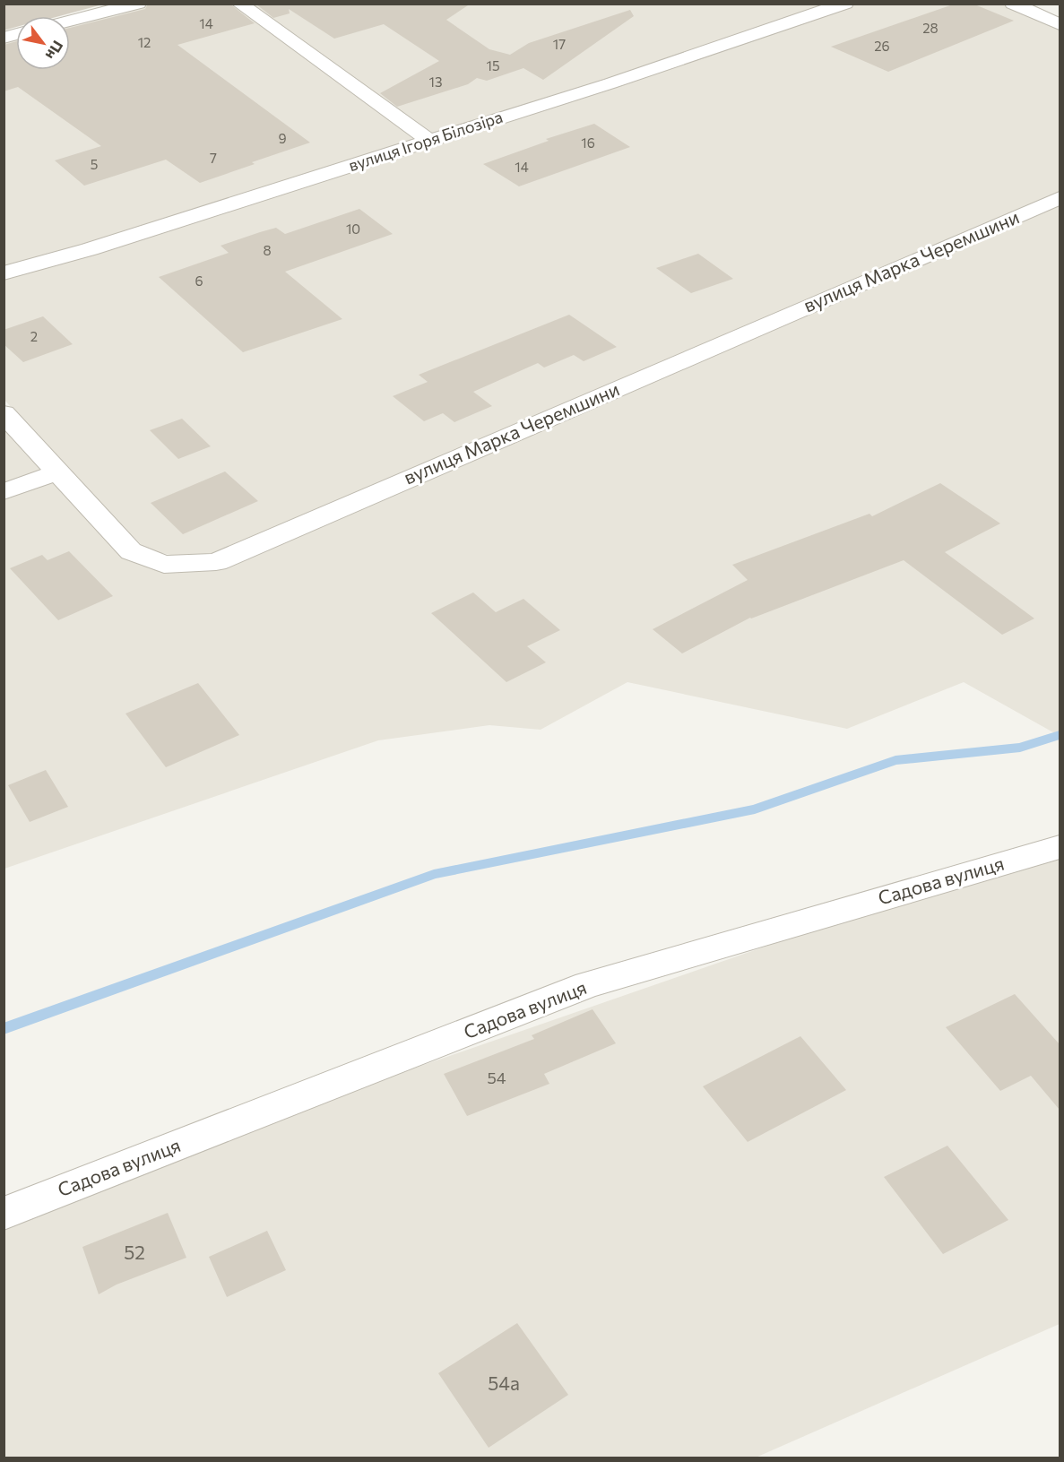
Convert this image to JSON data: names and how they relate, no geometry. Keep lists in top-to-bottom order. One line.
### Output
{"streets":{"street":["вулиця Ігоря Білозіра","вулиця Марка Черемшини","Садова вулиця"]},"house_numbers":["14","28","12","17","26","15","13","9","16","7","5","14","10","8","6","2","54","52","54а"],"north":"bottom right"}
